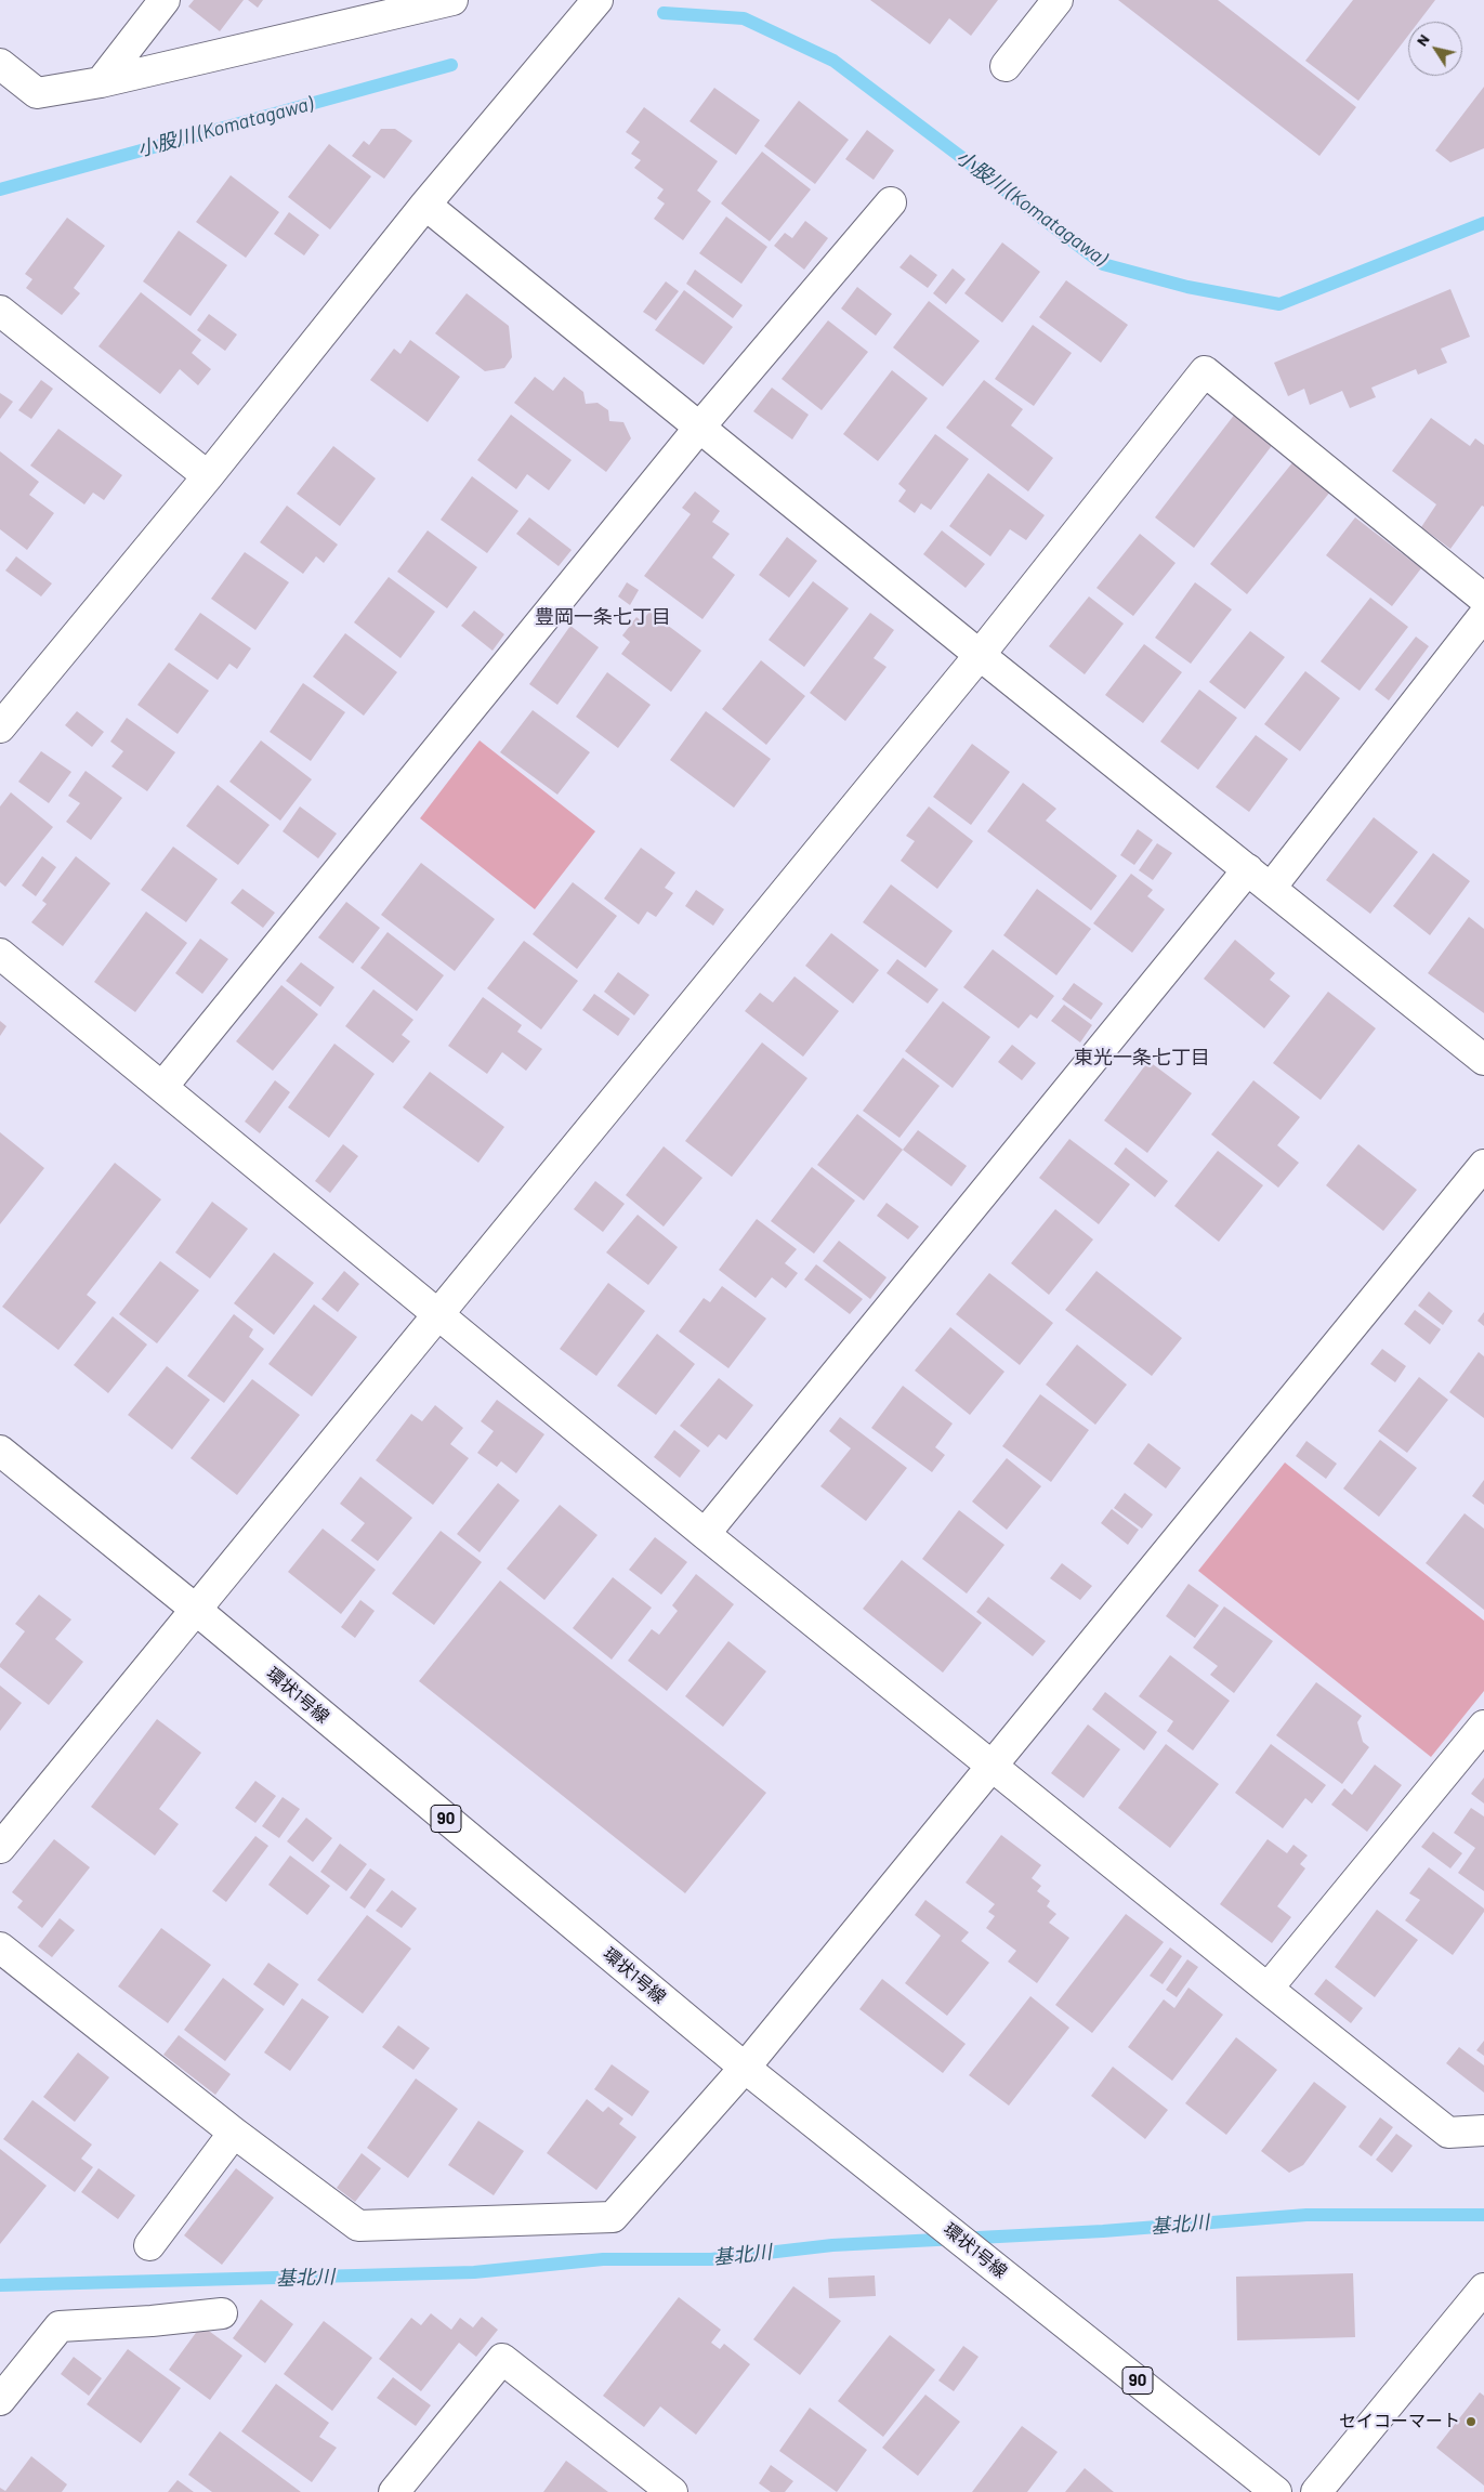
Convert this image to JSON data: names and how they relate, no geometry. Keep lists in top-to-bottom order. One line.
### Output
{"streets":{"street":["環状1号線","90"]},"districts":["豊岡一条七丁目","東光一条七丁目"],"water":["小股川 (Komatagawa)","基北川"],"places":["セイコーマート"],"north":"top left"}
